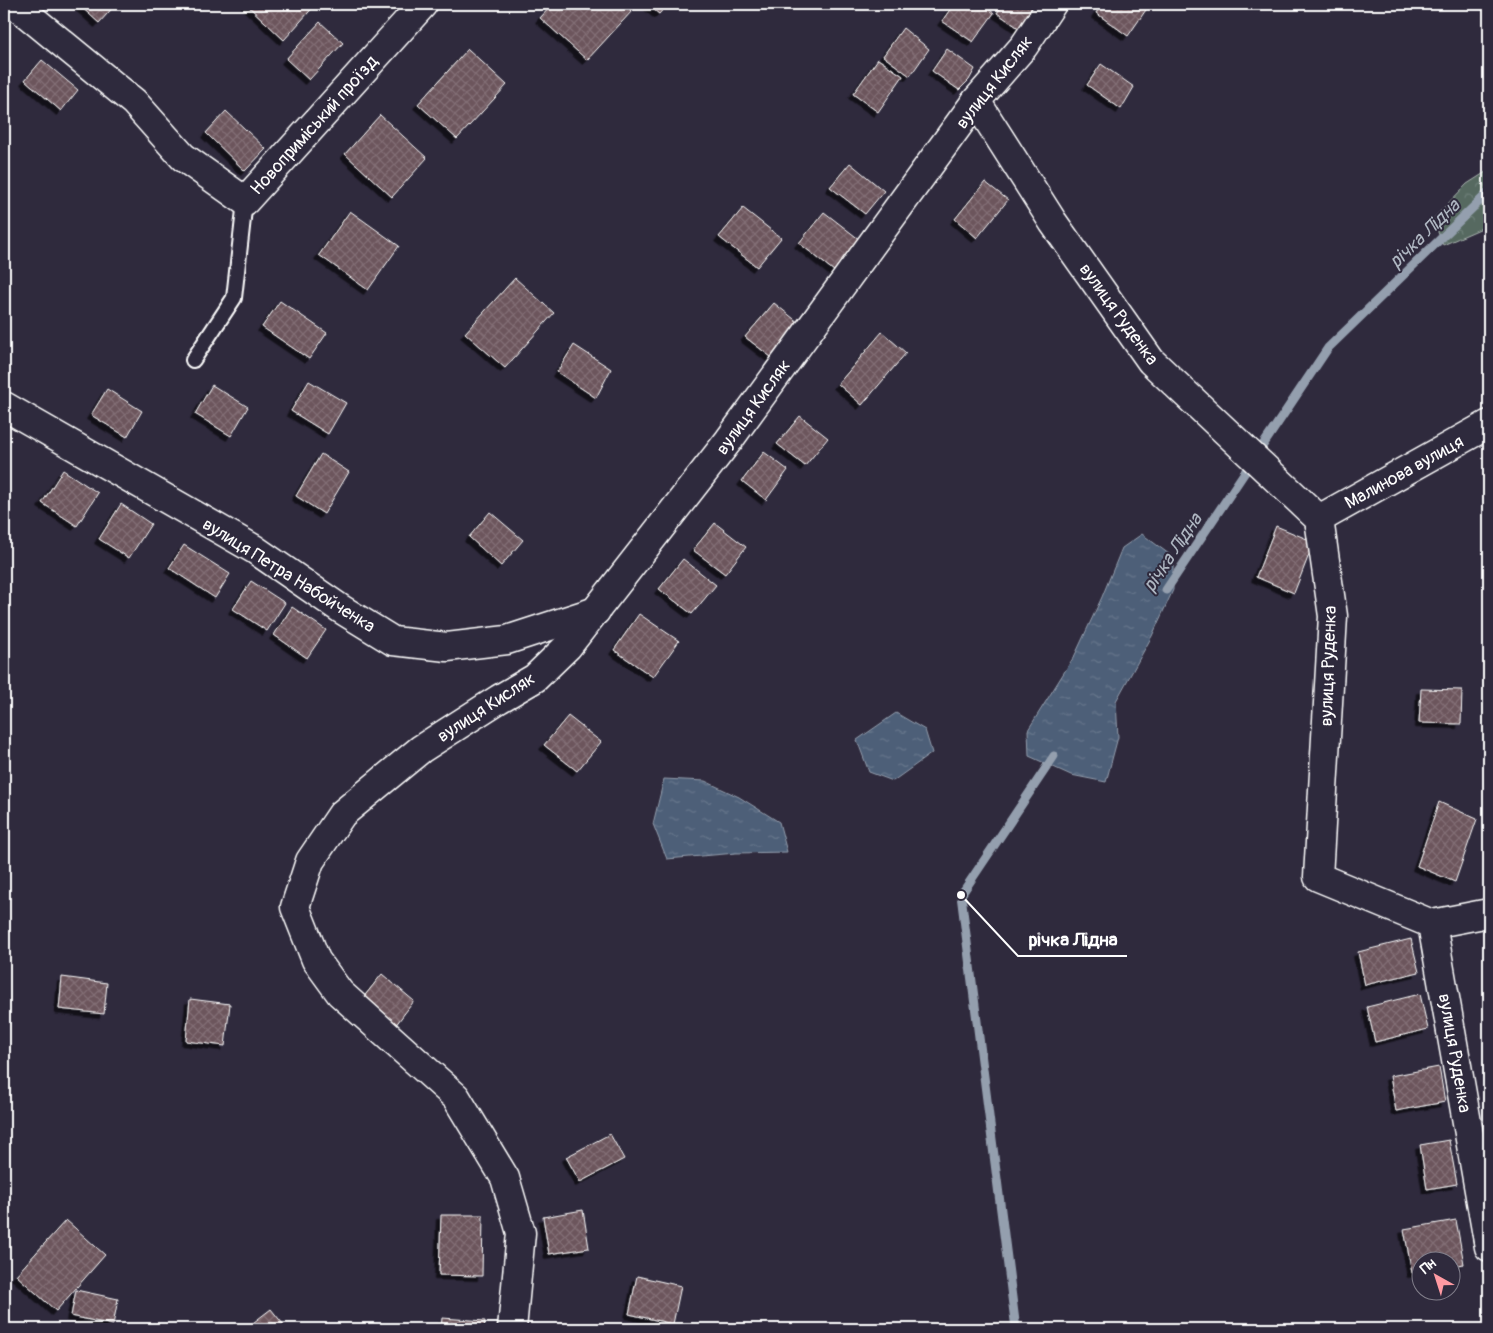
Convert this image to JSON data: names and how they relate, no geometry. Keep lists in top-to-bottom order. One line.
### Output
{"streets":{"street":["вулиця Кисляк","Новоприміський проїзд","вулиця Руденка","Малинова вулиця","вулиця Петра Набойченка"]},"crossings":[["вулиця Кисляк","вулиця Руденка"],["вулиця Кисляк","вулиця Петра Набойченка"],["вулиця Руденка","Малинова вулиця"]],"water":["річка Лідна"],"places":["річка Лідна"],"north":"top left"}
